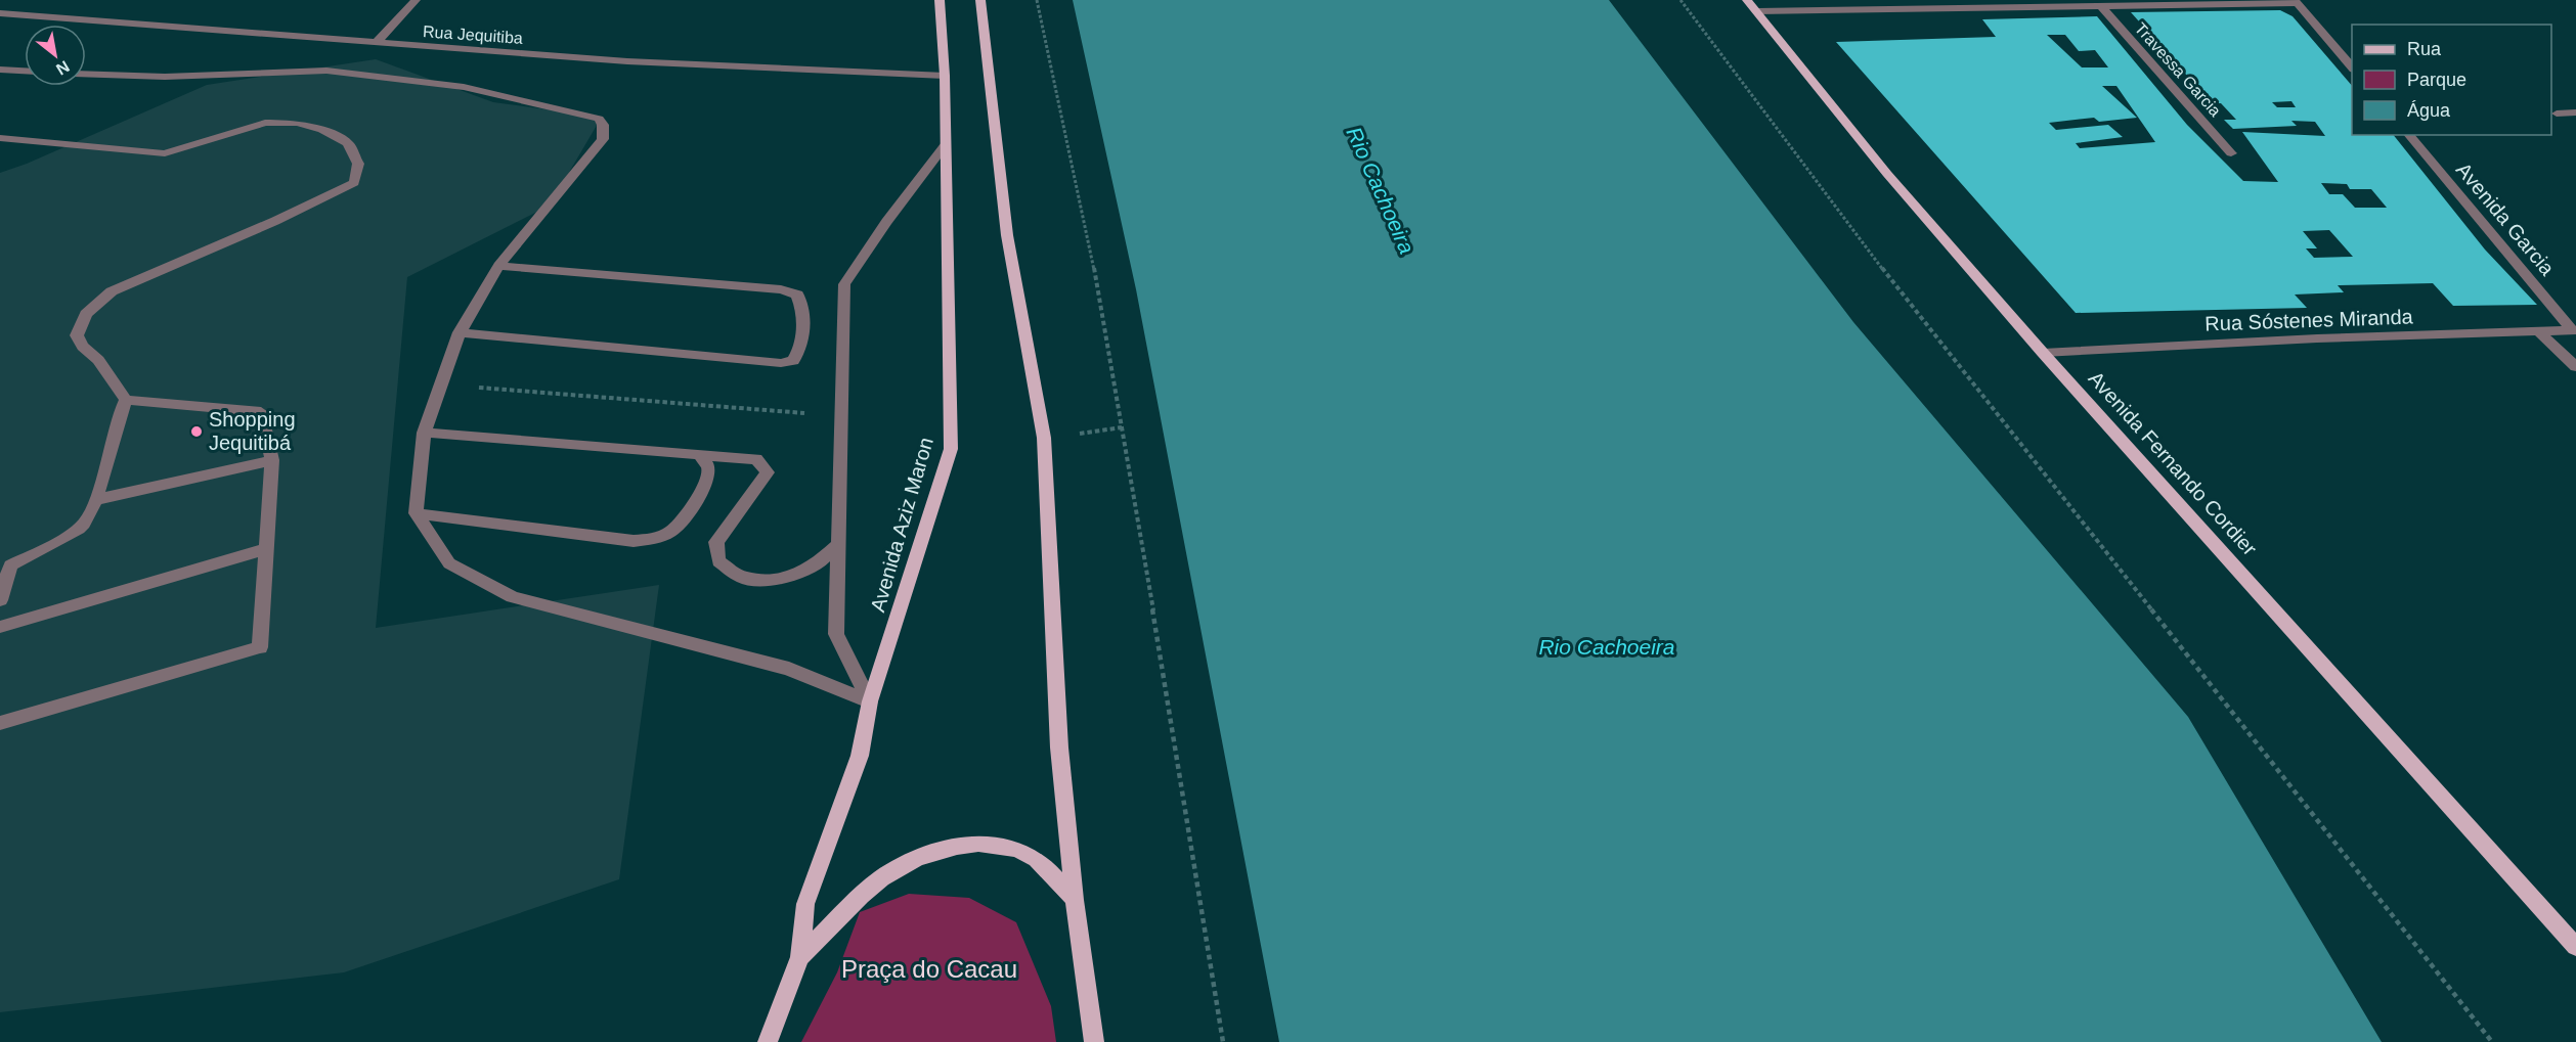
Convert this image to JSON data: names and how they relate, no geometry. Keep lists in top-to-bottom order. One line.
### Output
{"streets":{"main road":["Avenida Fernando Cordier","Avenida Aziz Maron"],"street":["Rua Jequitiba","Travessa Garcia","Avenida Garcia","Rua Sóstenes Miranda"]},"crossings":[["Rua Jequitiba","Avenida Aziz Maron"],["Avenida Garcia","Rua Sóstenes Miranda"],["Rua Sóstenes Miranda","Avenida Fernando Cordier"]],"water":["Rio Cachoeira"],"parks":["Praça do Cacau"],"places":["Shopping Jequitibá"],"legend":["Rua","Parque","Água"],"north":"bottom right"}
